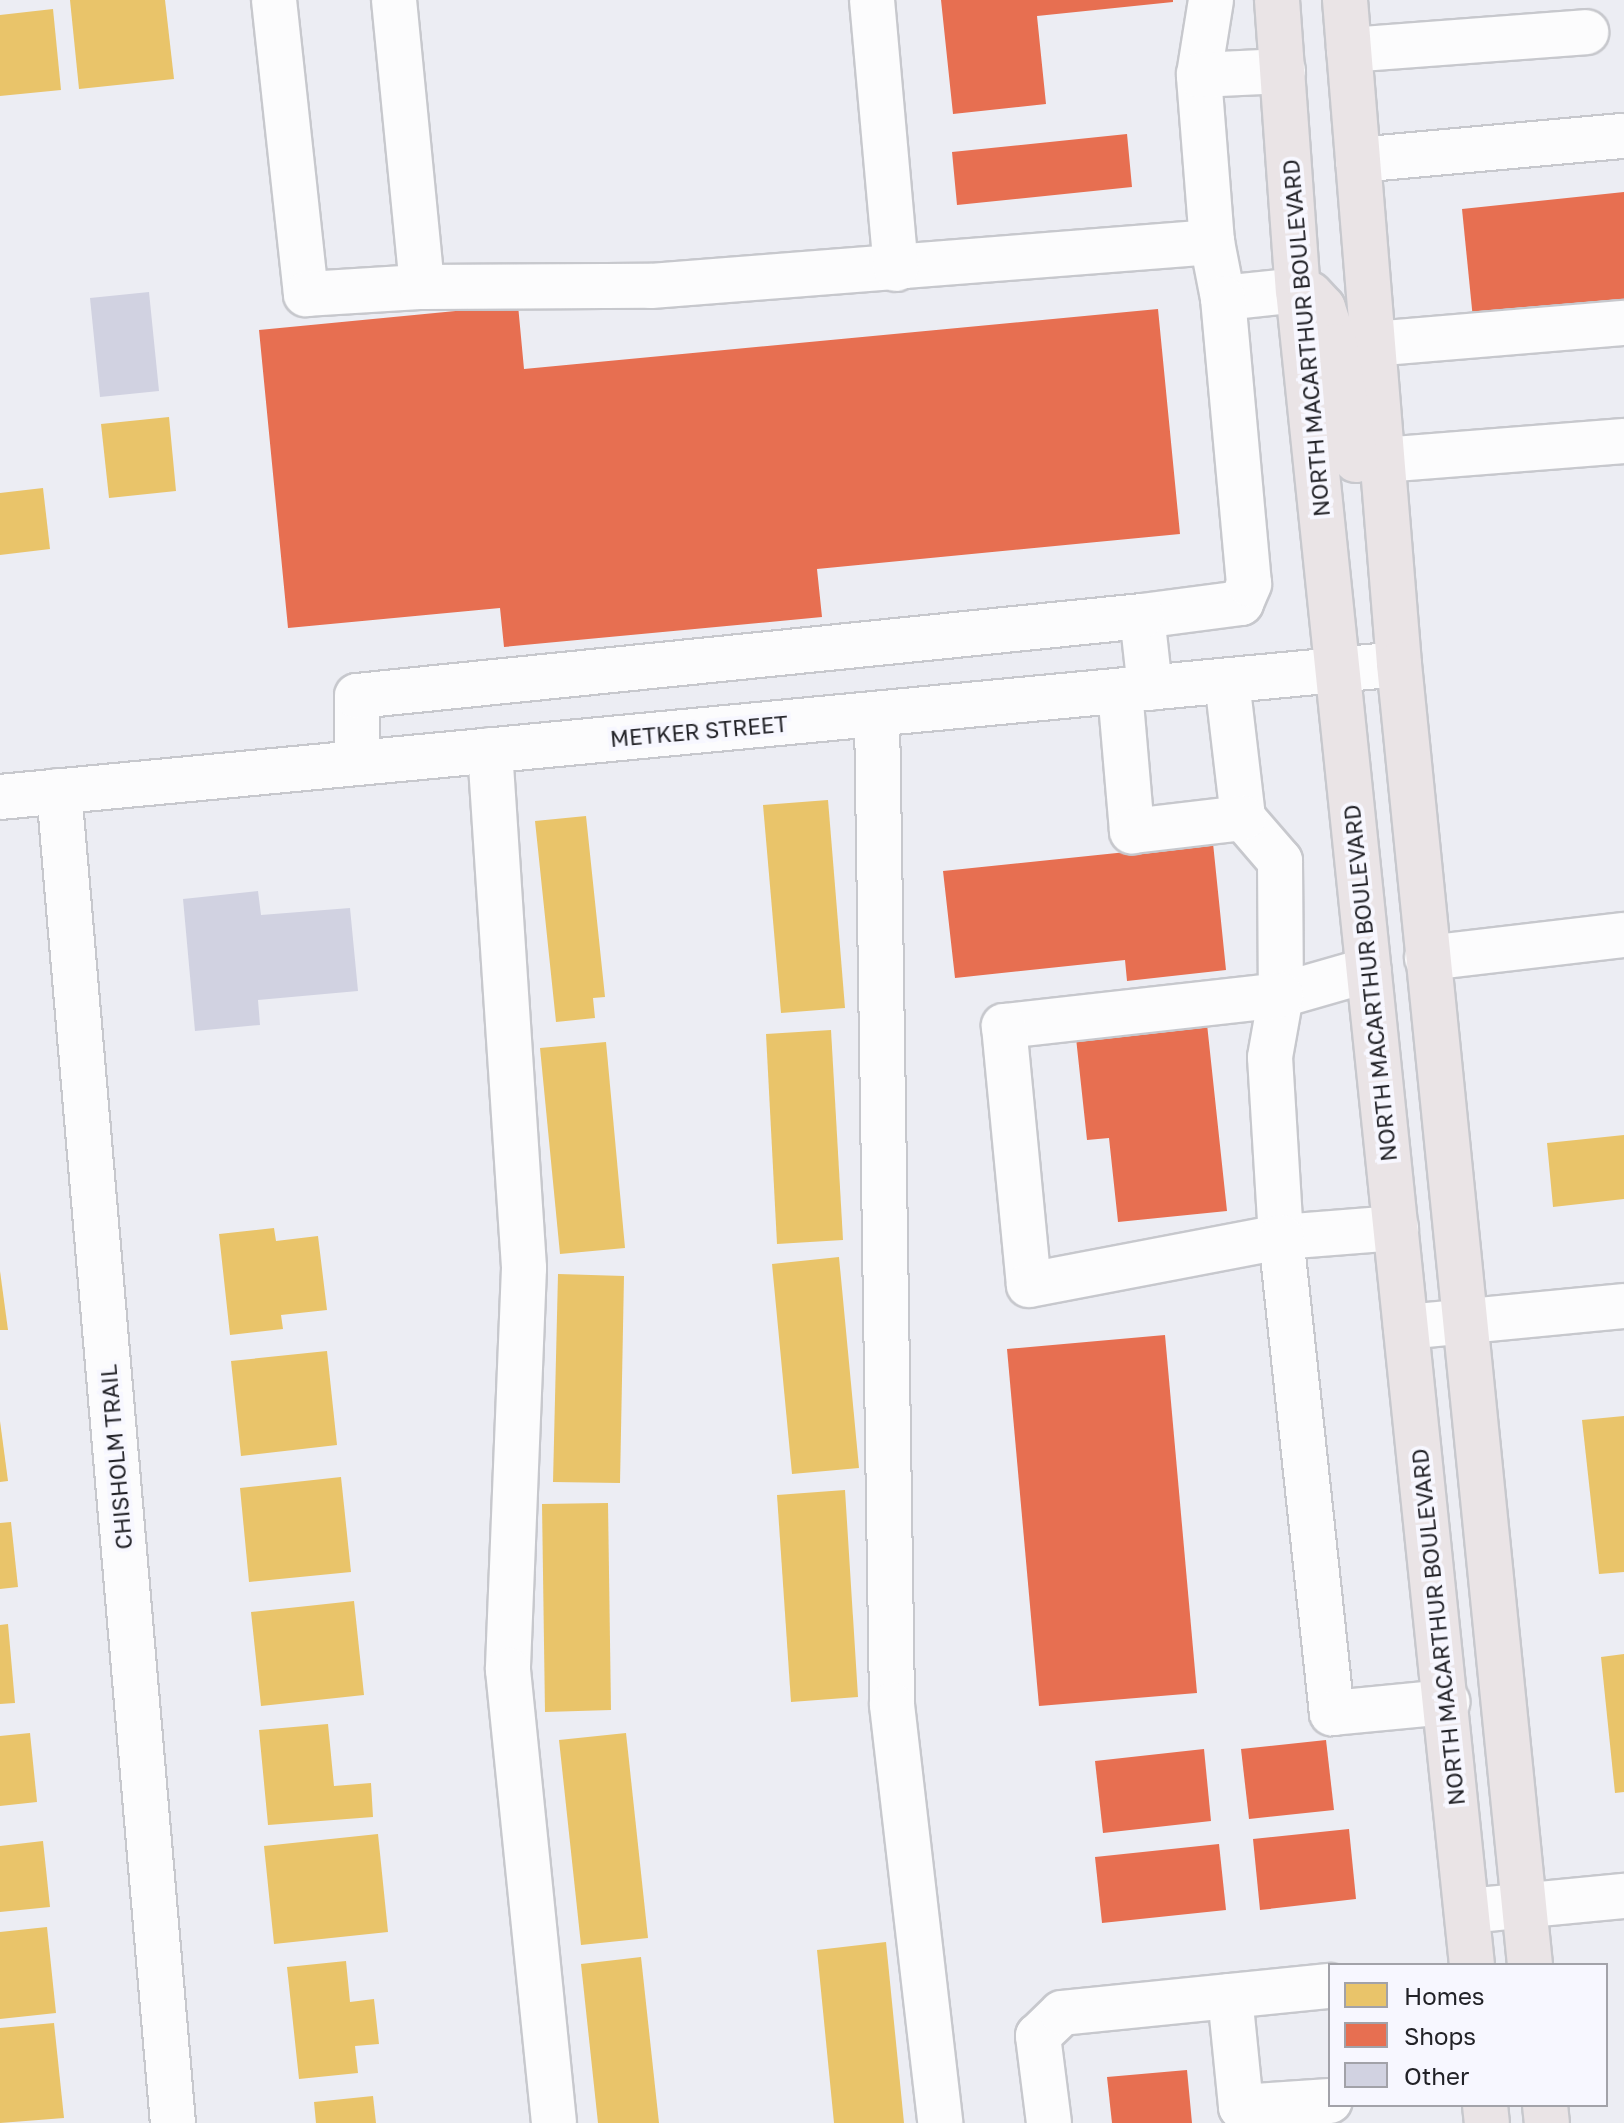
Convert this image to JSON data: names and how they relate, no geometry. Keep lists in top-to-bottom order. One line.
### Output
{"streets":{"main road":["NORTH MACARTHUR BOULEVARD"],"street":["METKER STREET","CHISHOLM TRAIL"]},"crossings":[["NORTH MACARTHUR BOULEVARD","METKER STREET"],["METKER STREET","CHISHOLM TRAIL"]],"legend":["Homes","Shops","Other"]}
